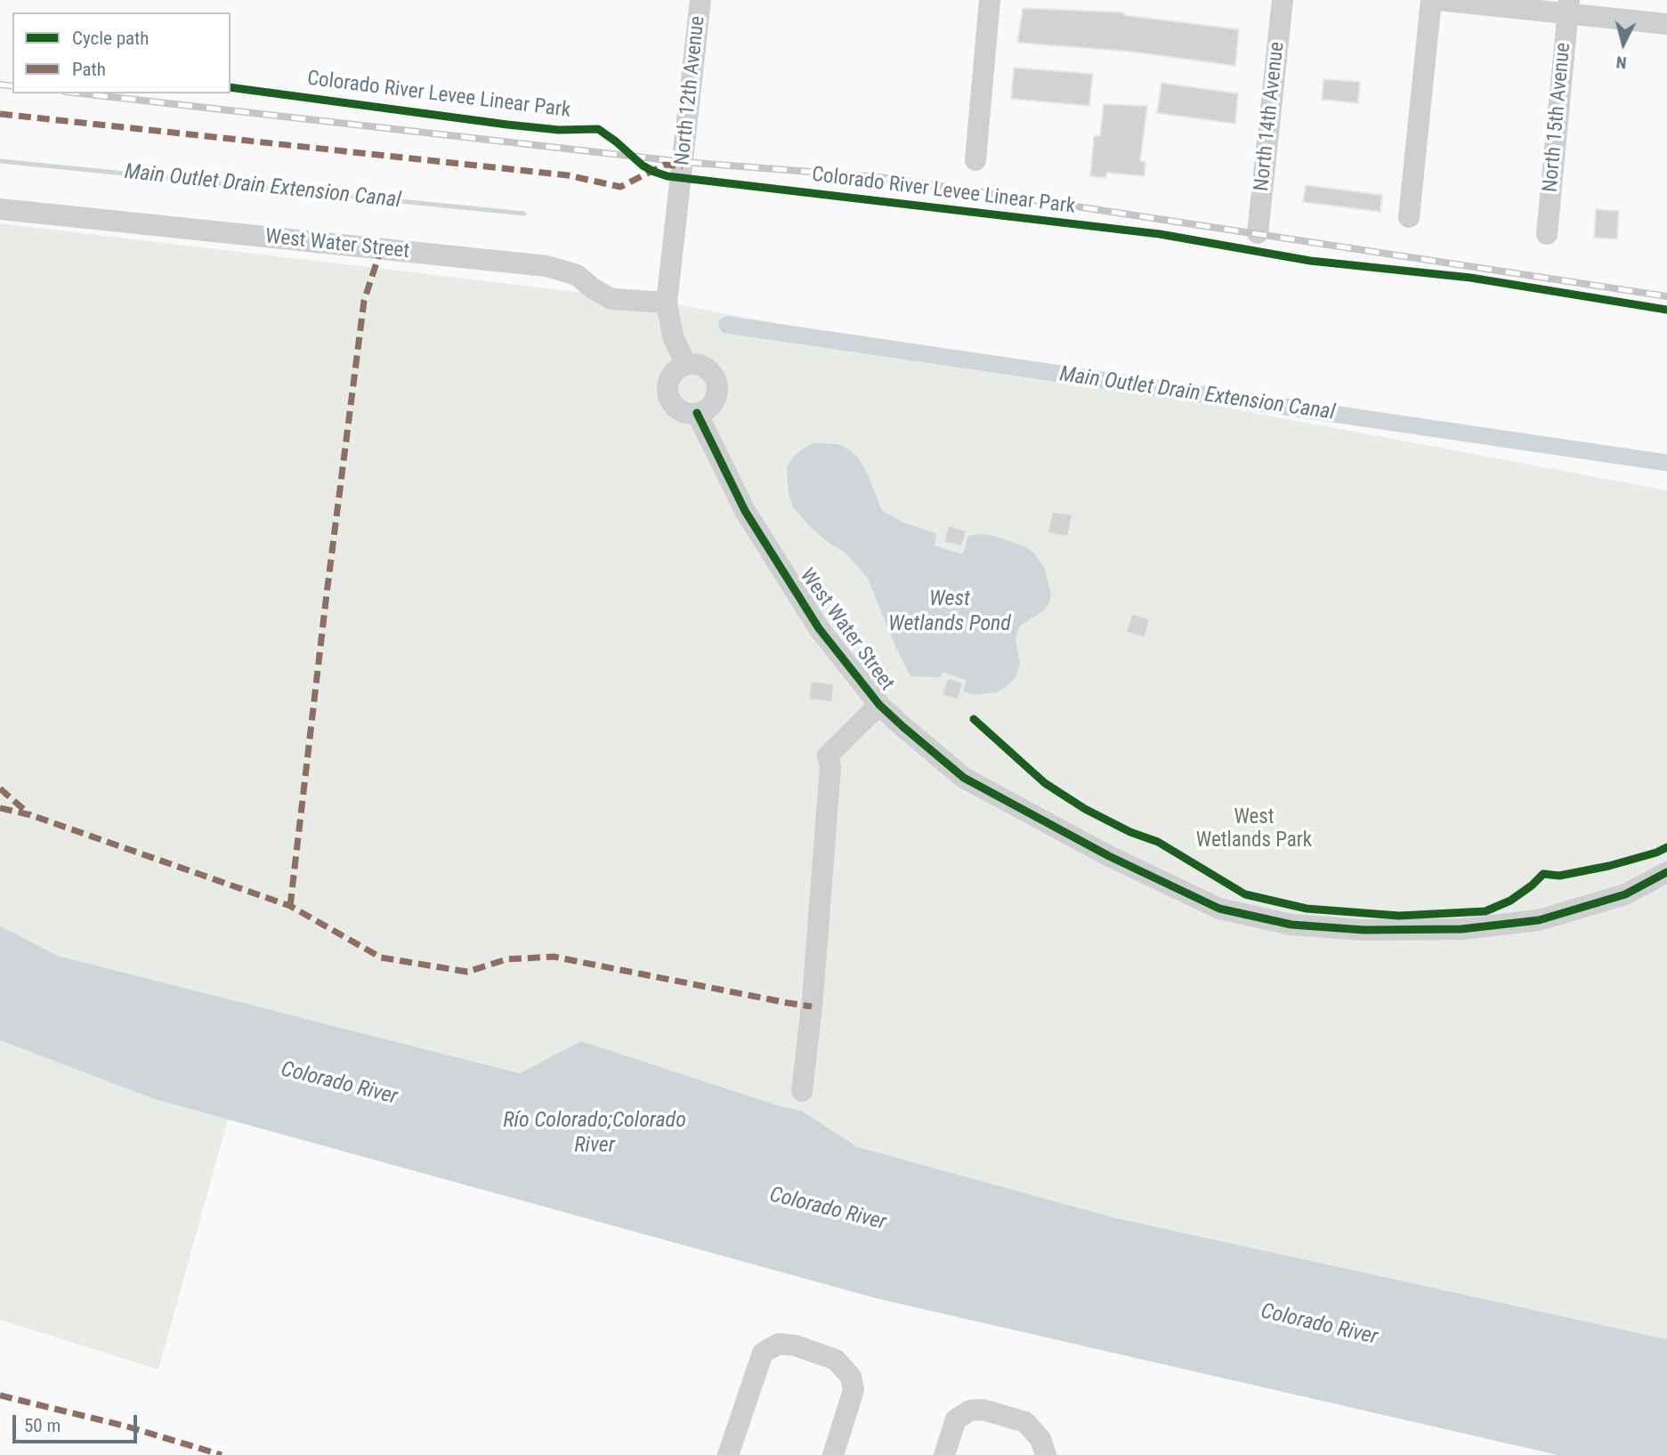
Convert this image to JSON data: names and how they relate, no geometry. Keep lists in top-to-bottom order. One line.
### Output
{"streets":{"street":["North 12th Avenue","North 14th Avenue","North 15th Avenue","West Water Street"],"cycle path":["Colorado River Levee Linear Park"]},"crossings":[["North 12th Avenue","West Water Street"]],"water":["Main Outlet Drain Extension Canal","West Wetlands Pond","Colorado River","Río Colorado;Colorado River"],"parks":["West Wetlands Park"],"legend":["Cycle path","Path"],"scale_bar":"50 m","north":"bottom"}
